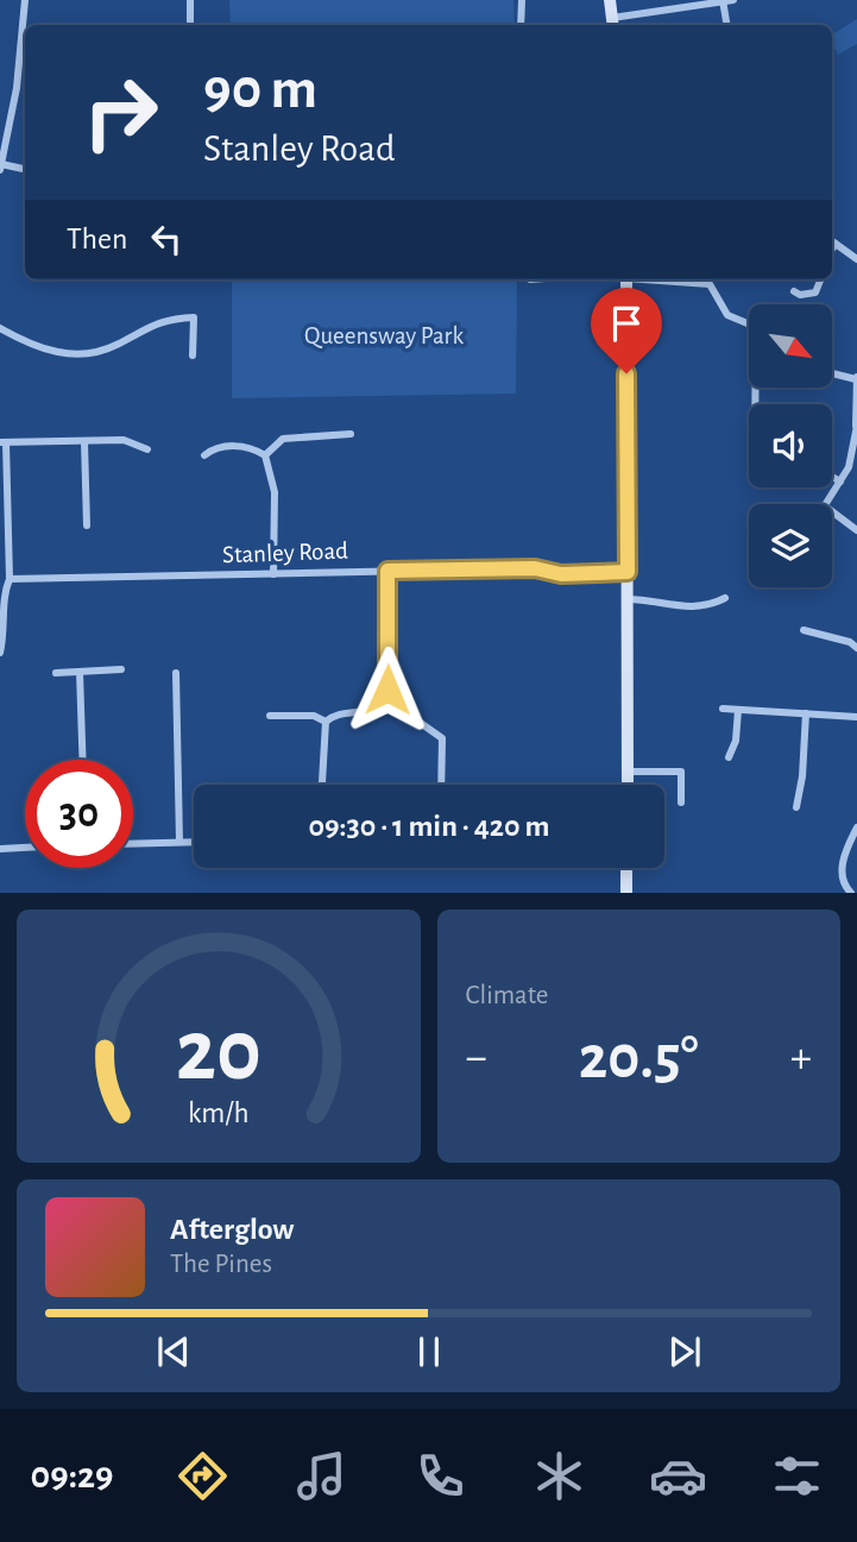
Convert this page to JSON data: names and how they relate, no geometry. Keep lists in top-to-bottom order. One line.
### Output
{"streets":{"street":["Stanley Road"]},"parks":["Queensway Park"],"north":"bottom right","page":{"turn":["90 m","Stanley Road"],"then":"Then","limit":"30","trip":"09:30 · 1 min · 420 m","tile":"Climate","heat":["−","20.5°","+"],"song":["Afterglow","The Pines"],"tabs":"09:29","gauge":["20","km/h"]}}
